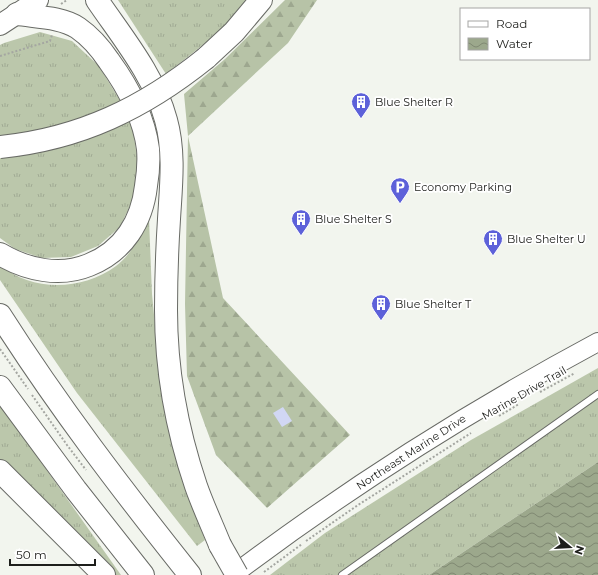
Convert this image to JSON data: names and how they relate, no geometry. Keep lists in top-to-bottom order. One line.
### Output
{"streets":{"main road":["Northeast Marine Drive"],"path":["Marine Drive Trail"]},"places":{"building":["Blue Shelter R","Blue Shelter S","Blue Shelter U","Blue Shelter T"],"parking":["Economy Parking"]},"legend":["Road","Water"],"scale_bar":"50 m","north":"right"}
